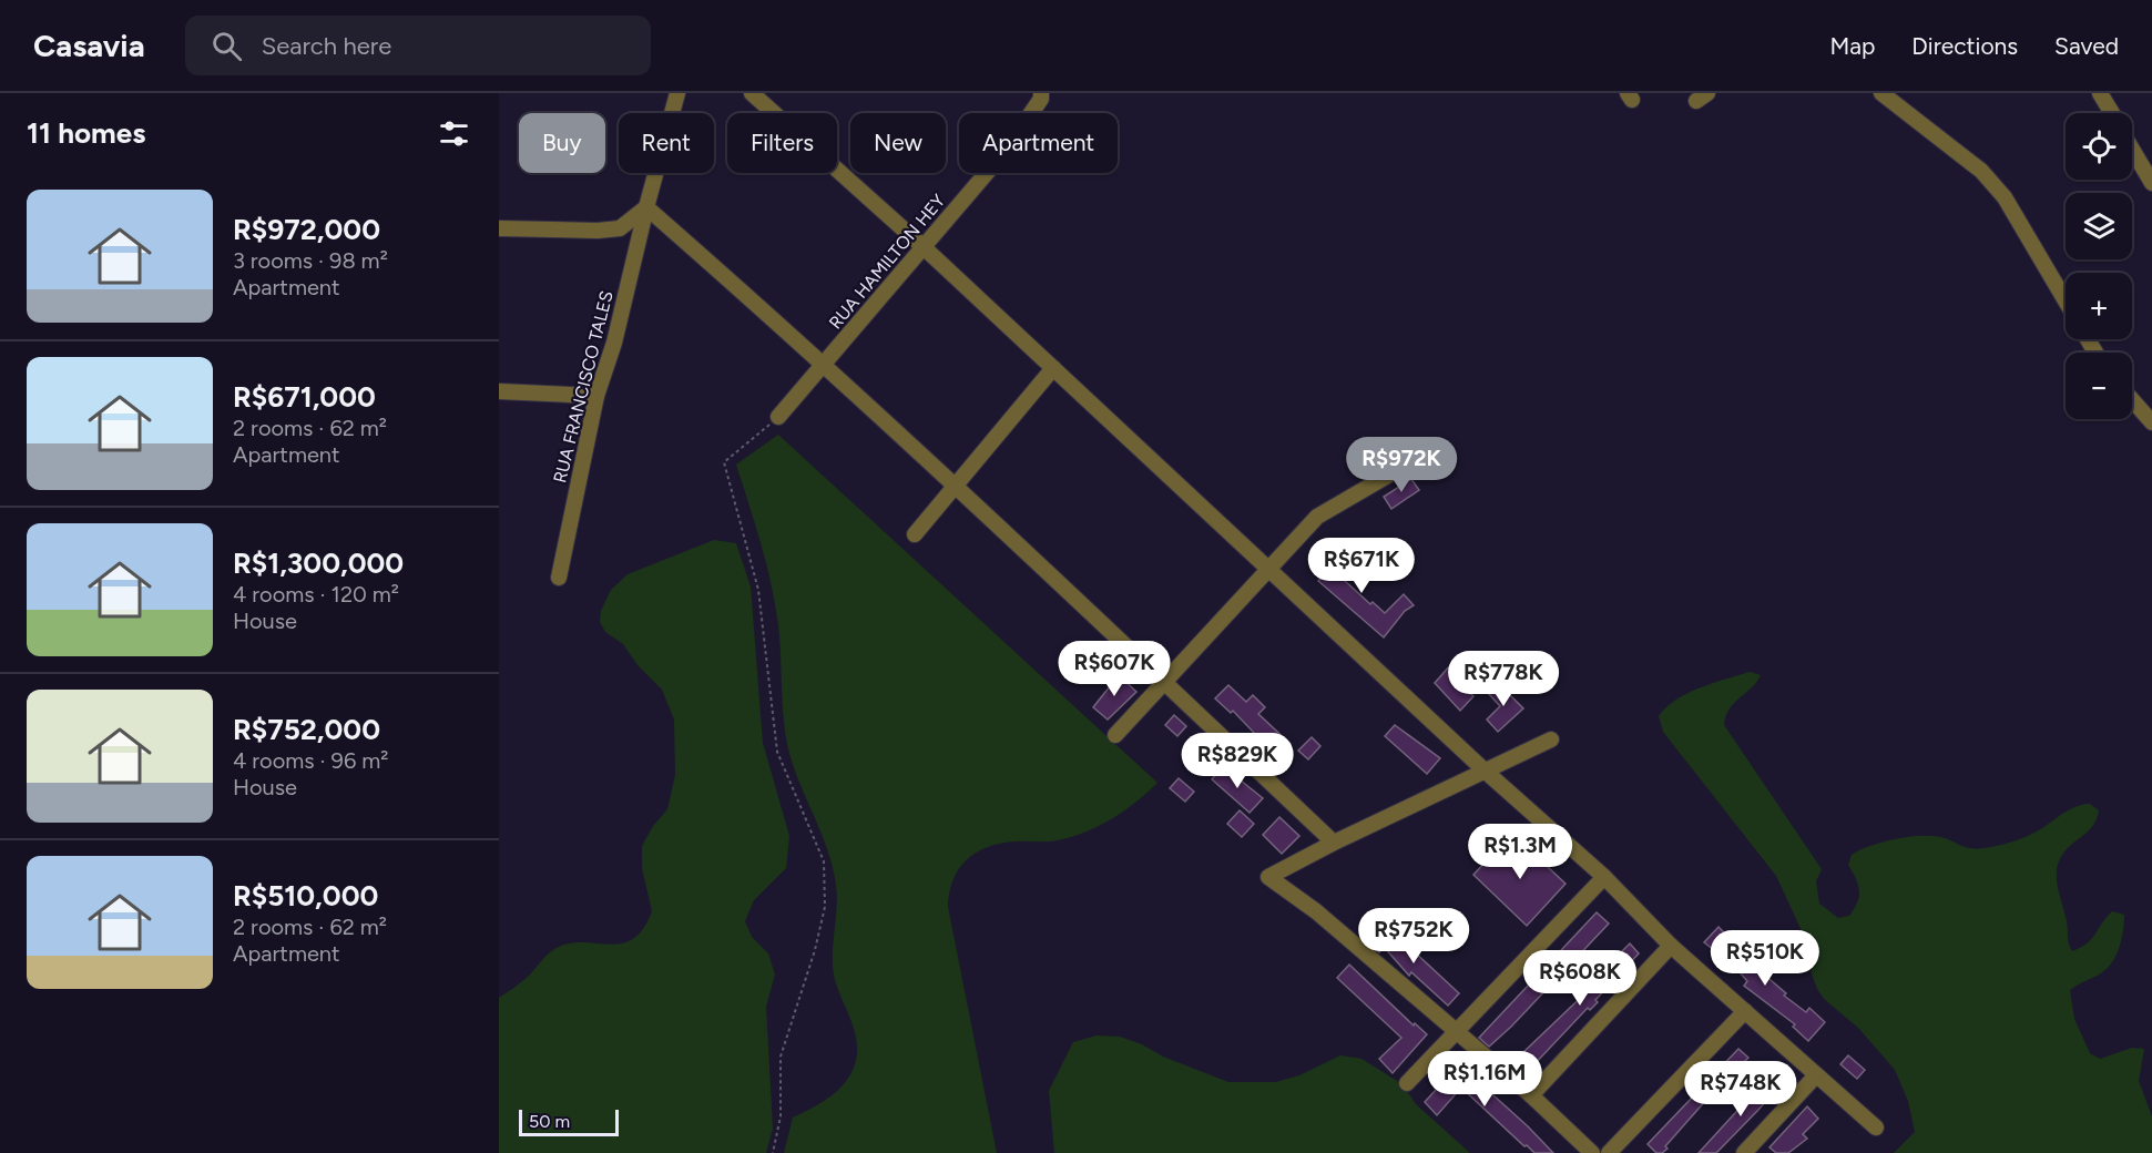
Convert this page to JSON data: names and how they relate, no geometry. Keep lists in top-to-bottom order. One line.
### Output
{"streets":{"street":["RUA HAMILTON HEY","RUA FRANCISCO TALES"]},"scale_bar":"50 m","page":{"header":"Casavia","search":"Search here","nav":["Map","Directions","Saved"],"heading":"11 homes","map_buttons":["+","−"],"chip":["Buy","Rent","Filters","New","Apartment"],"list":[{"name":"R$972,000","note":"3 rooms · 98 m² · Apartment"},{"name":"R$671,000","note":"2 rooms · 62 m² · Apartment"},{"name":"R$1,300,000","note":"4 rooms · 120 m² · House"},{"name":"R$752,000","note":"4 rooms · 96 m² · House"},{"name":"R$510,000","note":"2 rooms · 62 m² · Apartment"}],"price":["R$972K","R$671K","R$607K","R$778K","R$829K","R$1.3M","R$752K","R$510K","R$608K","R$1.16M","R$748K"],"scale":"50 m"}}
